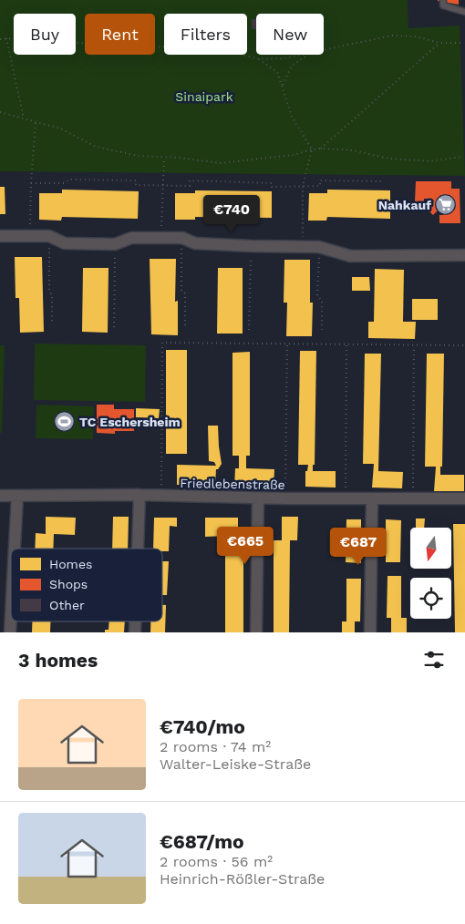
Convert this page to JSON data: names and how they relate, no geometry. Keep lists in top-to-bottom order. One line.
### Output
{"streets":{"street":["Friedlebenstraße"]},"parks":["Sinaipark"],"places":{"supermarket":["Nahkauf"],"sports":["TC Eschersheim"]},"legend":["Homes","Shops","Other"],"north":"bottom","page":{"chip":["Buy","Rent","Filters","New"],"price":["€740","€665","€687"],"heading":"3 homes","list":[{"name":"€740/mo","note":"2 rooms · 74 m² · Walter-Leiske-Straße"},{"name":"€687/mo","note":"2 rooms · 56 m² · Heinrich-Rößler-Straße"}]}}
